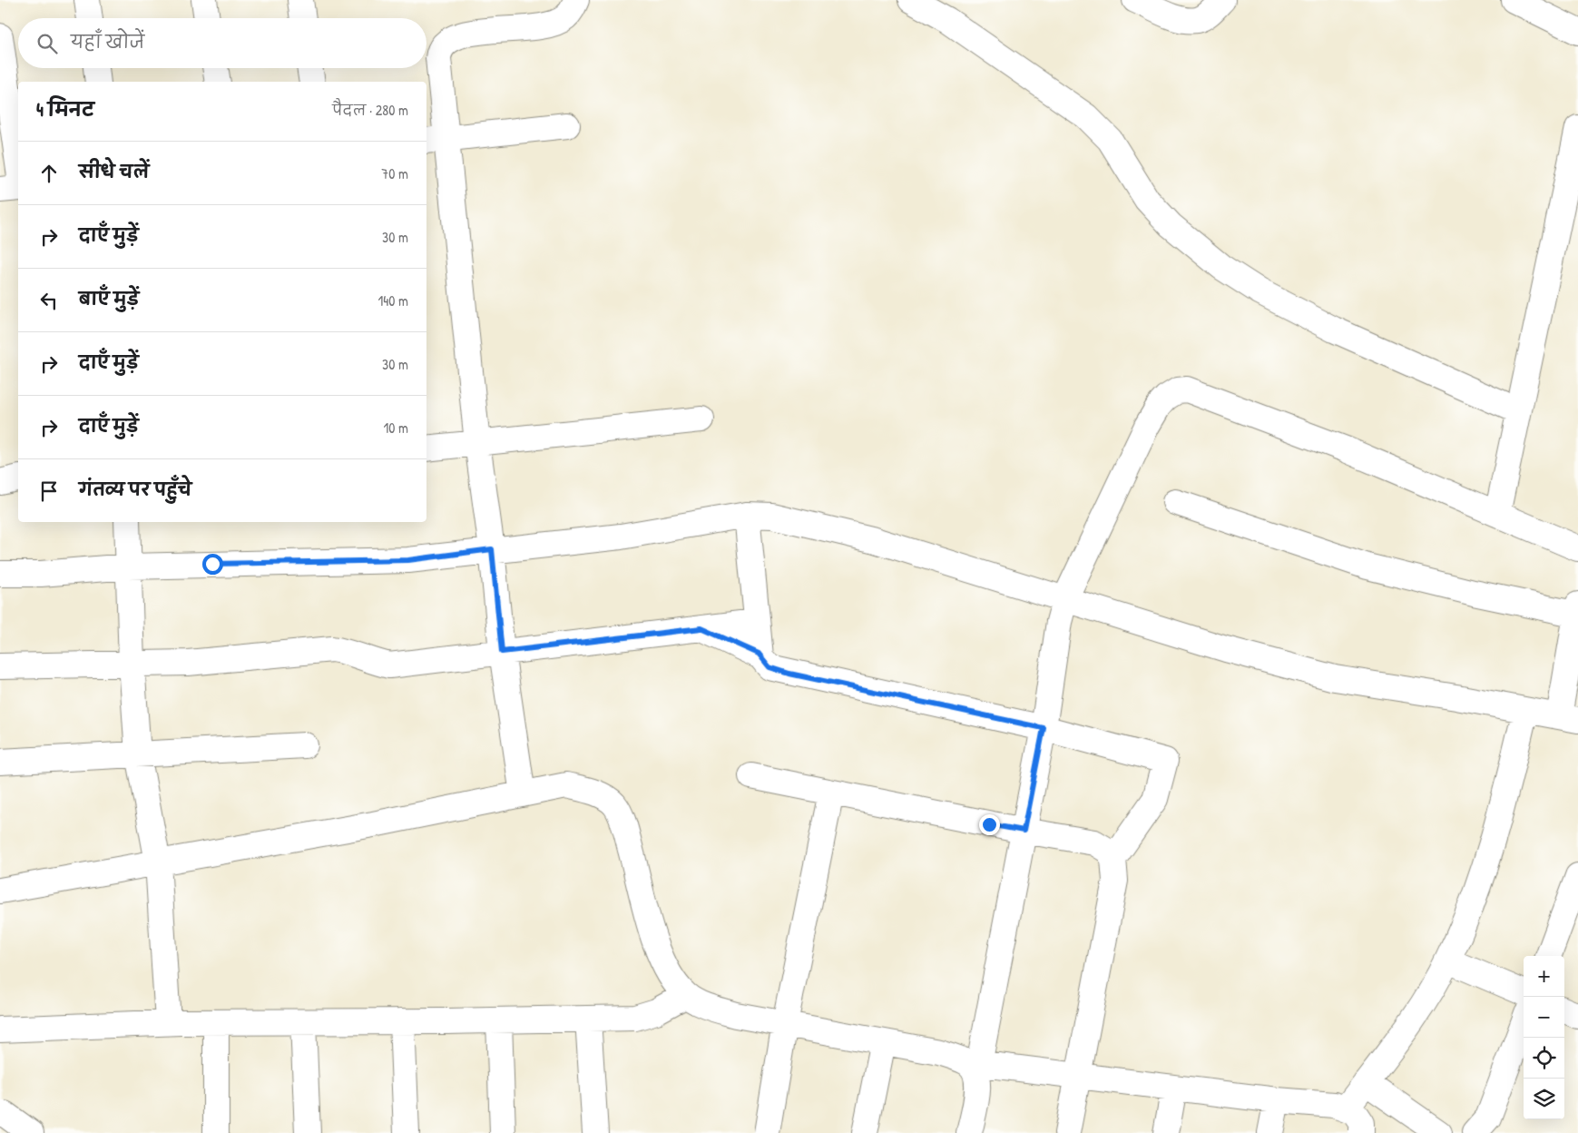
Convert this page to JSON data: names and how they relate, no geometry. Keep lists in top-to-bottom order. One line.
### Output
{"page":{"search":"यहाँ खोजें","heading":["4 मिनट","पैदल · 280 m"],"list":[["सीधे चलें","70 m"],["दाएँ मुड़ें","30 m"],["बाएँ मुड़ें","140 m"],["दाएँ मुड़ें","30 m"],["दाएँ मुड़ें","10 m"],"गंतव्य पर पहुँचे"],"map_buttons":["+","−"]}}
